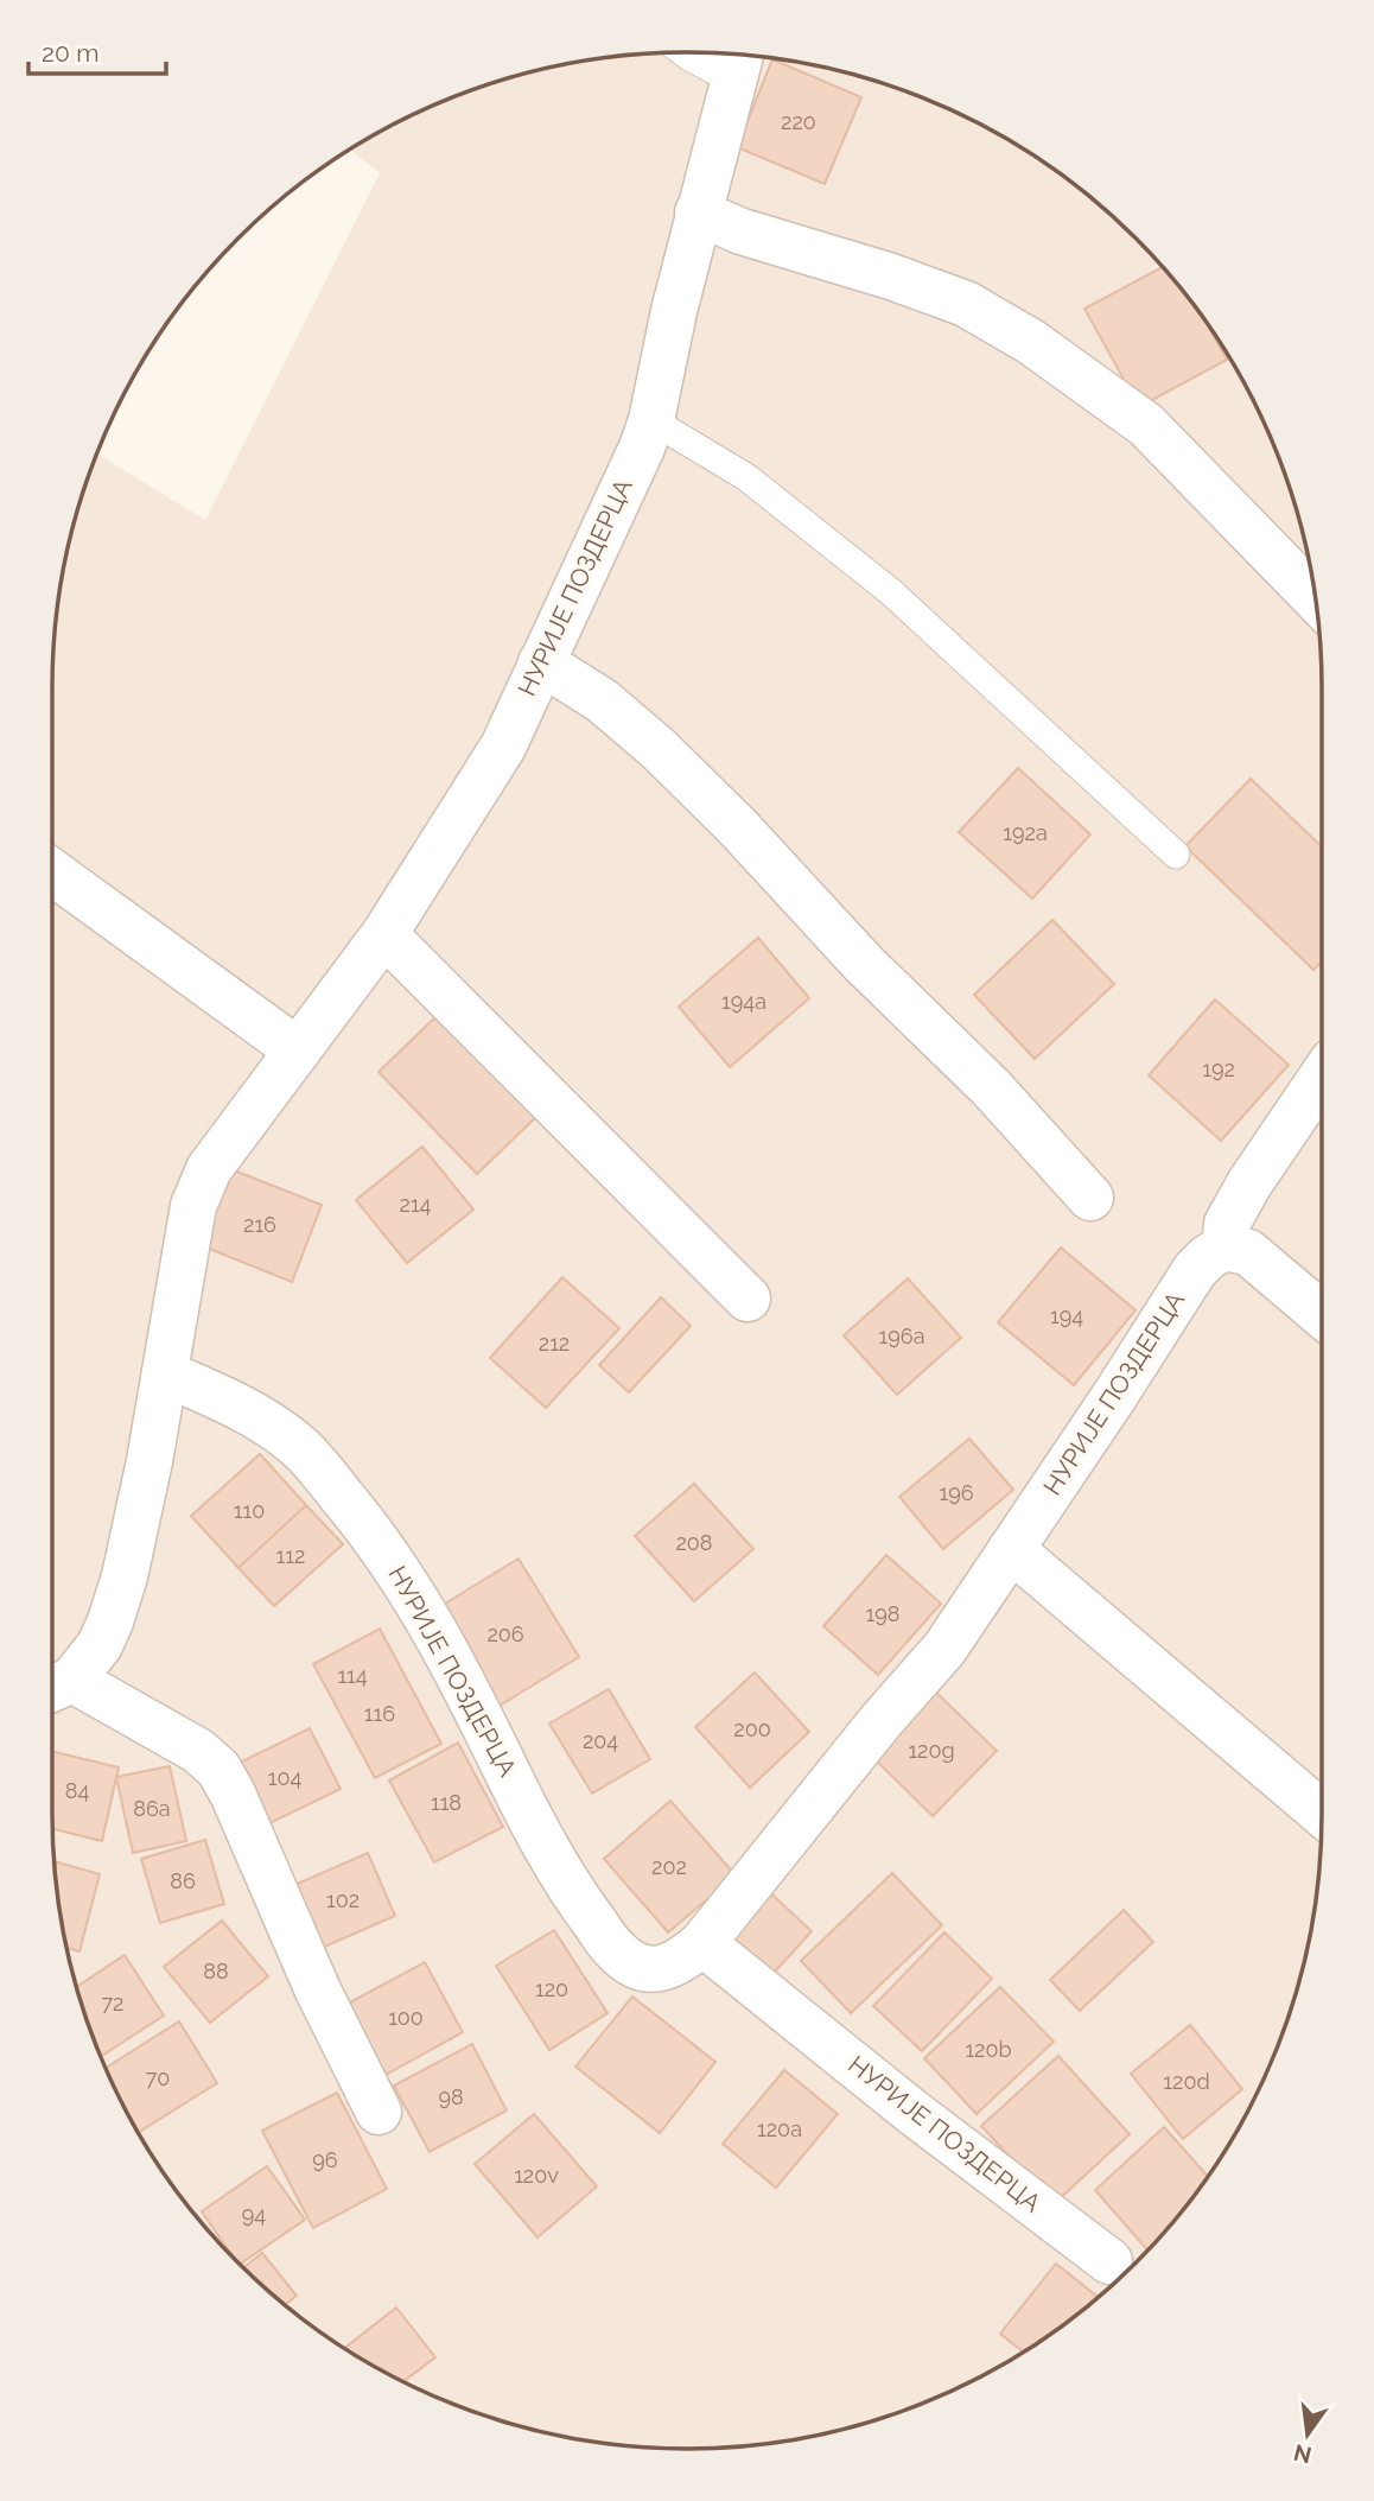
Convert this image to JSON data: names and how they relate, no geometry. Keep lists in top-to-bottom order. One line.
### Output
{"streets":{"street":["НУРИЈЕ ПОЗДЕРЦА"]},"house_numbers":["220","192a","194a","192","214","216","194","196a","212","196","110","208","112","198","206","114","116","200","204","120g","104","84","118","86a","202","86","102","88","120","72","100","120b","70","120d","98","120a","96","120v","94"],"scale_bar":"20 m","north":"bottom"}
